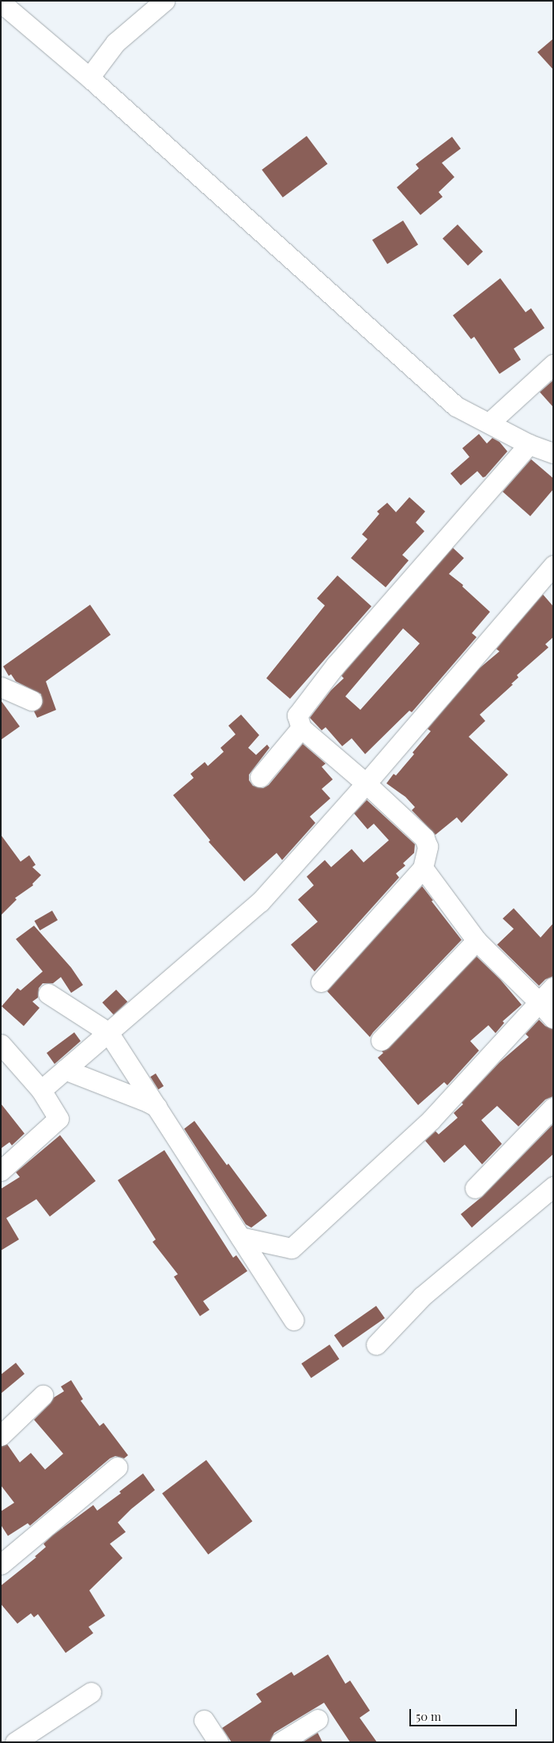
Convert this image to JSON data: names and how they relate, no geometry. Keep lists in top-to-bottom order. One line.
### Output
{"scale_bar":"50 m"}
